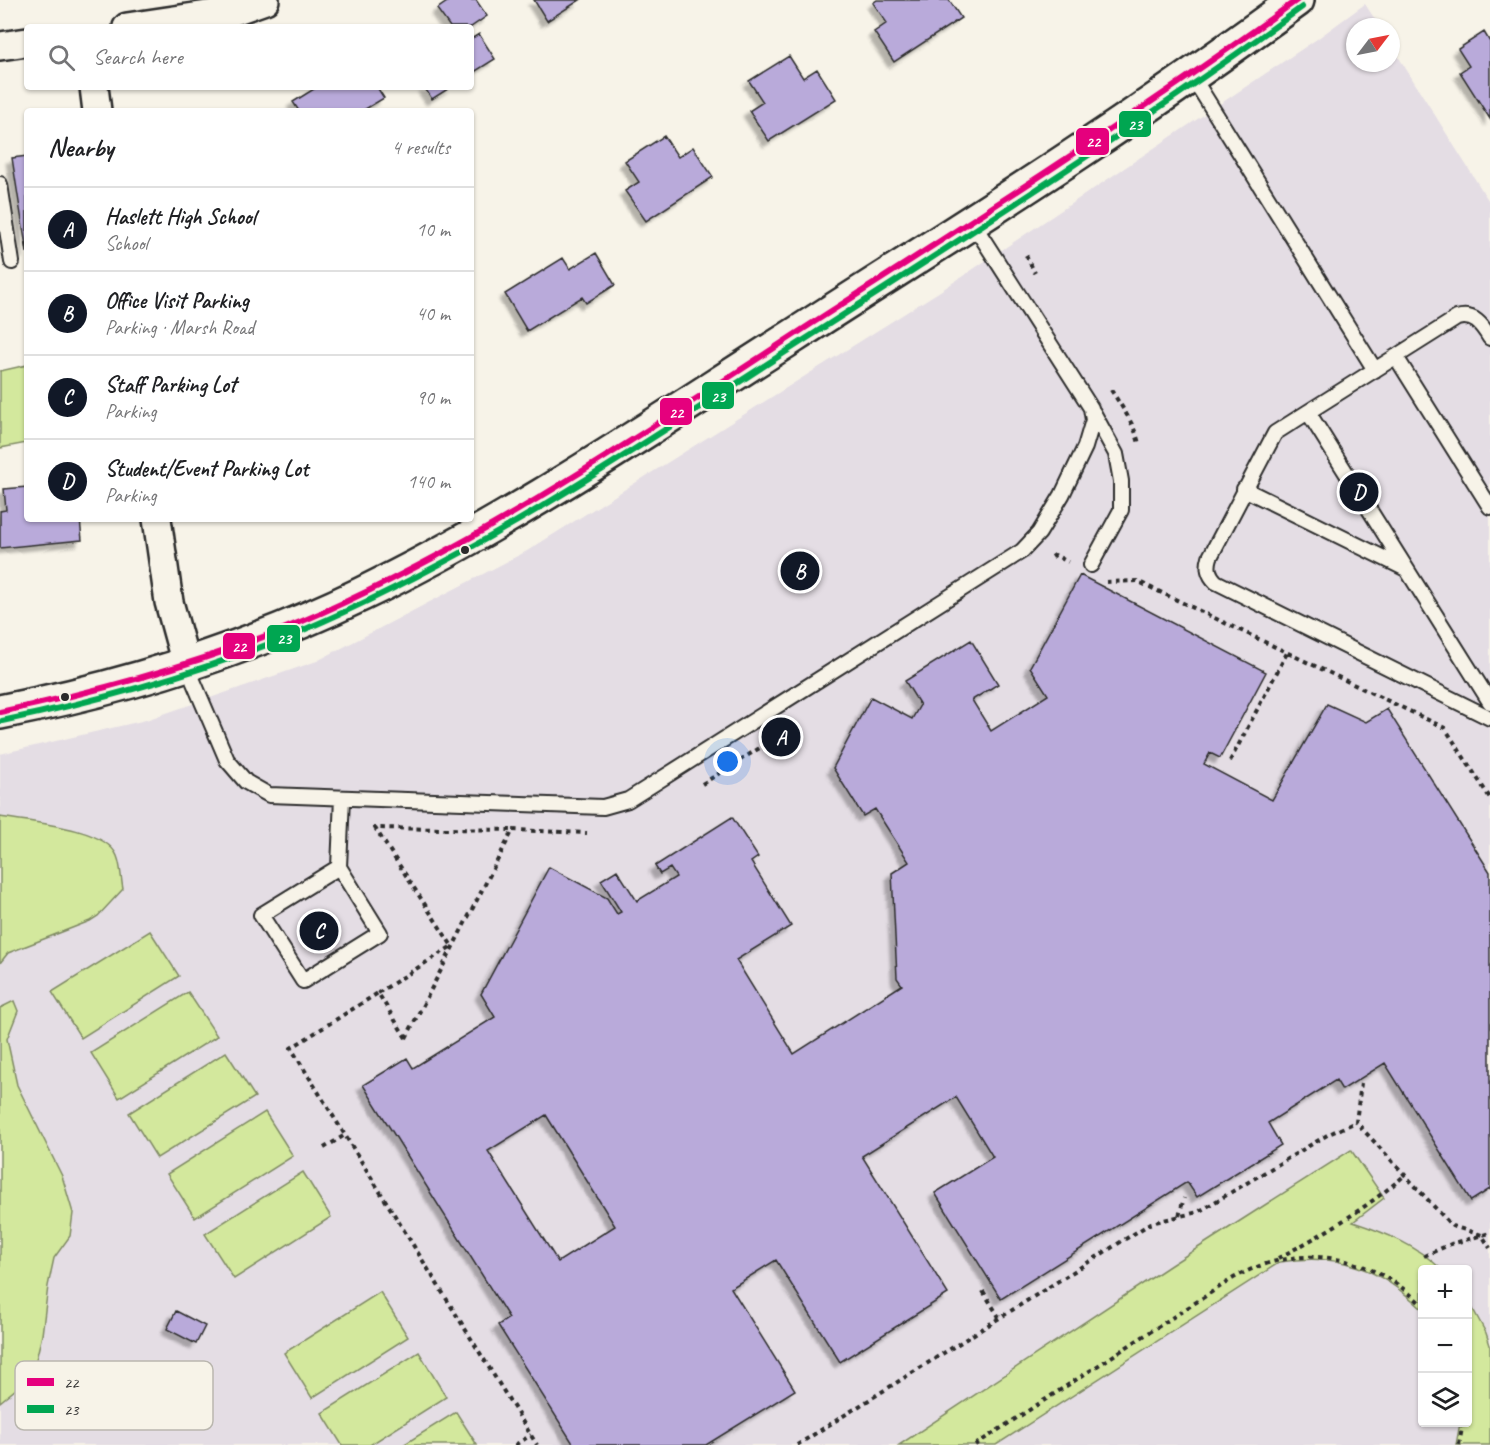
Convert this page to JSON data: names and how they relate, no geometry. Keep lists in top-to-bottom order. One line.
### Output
{"lines":["transit line 22","transit line 23"],"legend":["22","23"],"north":"top right","page":{"search":"Search here","heading":["Nearby","4 results"],"list":[{"mark":"A","name":"Haslett High School","note":"School","value":"10 m"},{"mark":"B","name":"Office Visit Parking","note":"Parking · Marsh Road","value":"40 m"},{"mark":"C","name":"Staff Parking Lot","note":"Parking","value":"90 m"},{"mark":"D","name":"Student/Event Parking Lot","note":"Parking","value":"140 m"}],"pins":["D","B","A","C"],"map_buttons":["+","−"]}}
